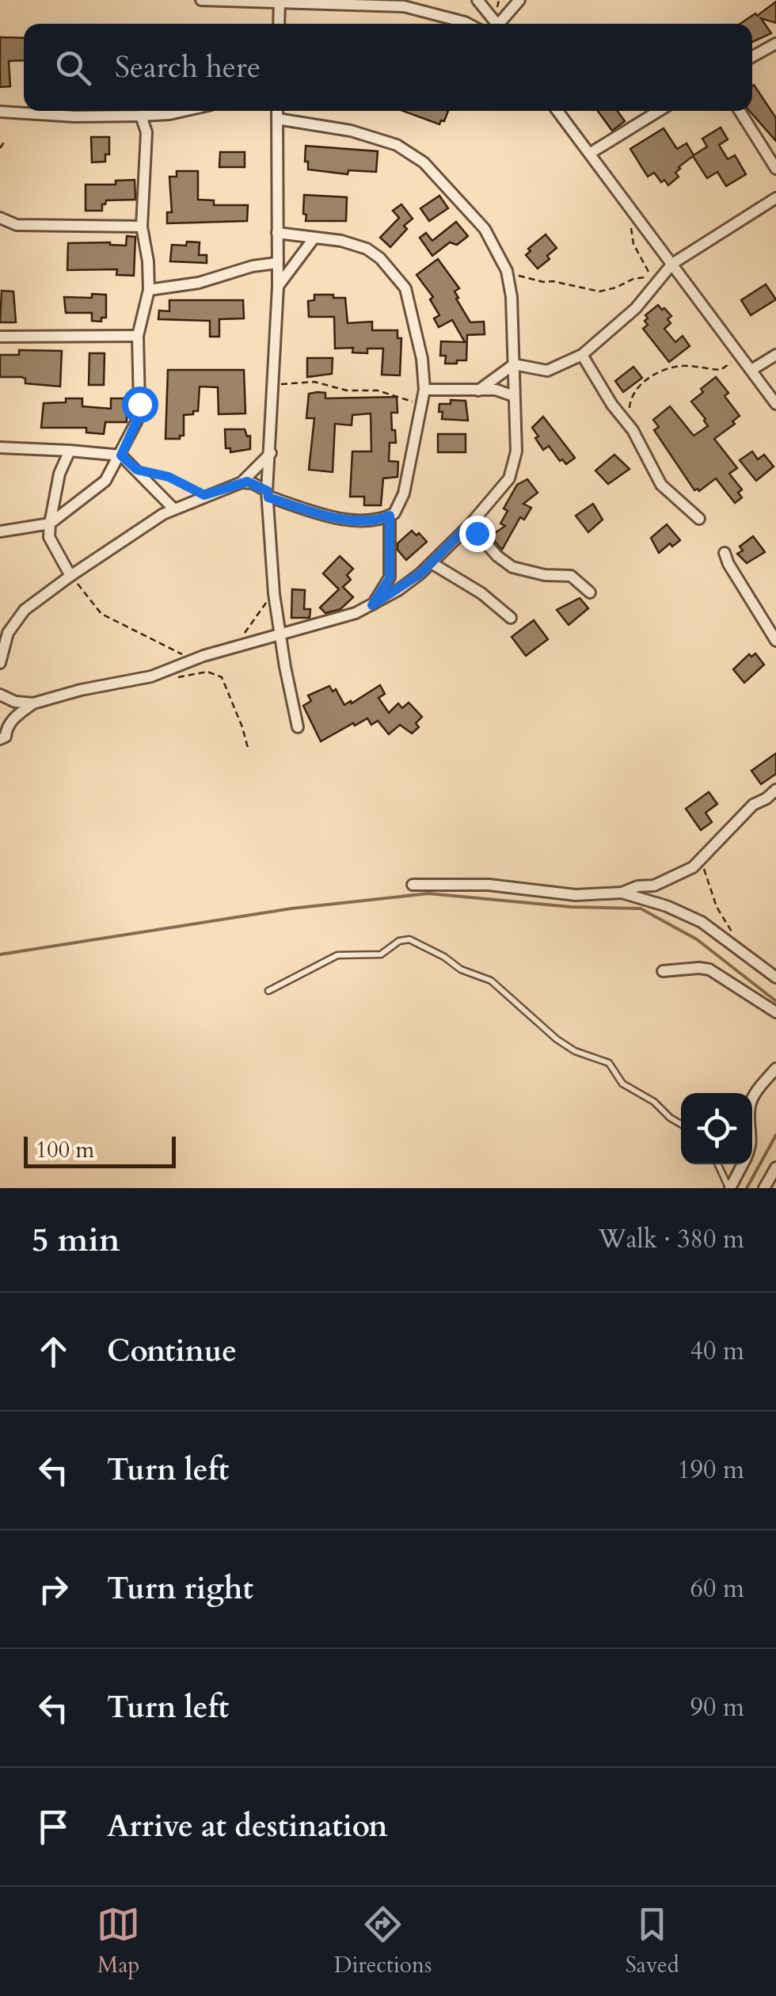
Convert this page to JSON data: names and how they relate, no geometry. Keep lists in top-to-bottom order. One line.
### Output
{"scale_bar":"100 m","page":{"search":"Search here","scale":"100 m","heading":["5 min","Walk · 380 m"],"list":[["Continue","40 m"],["Turn left","190 m"],["Turn right","60 m"],["Turn left","90 m"],"Arrive at destination"],"nav":["Map","Directions","Saved"]}}
